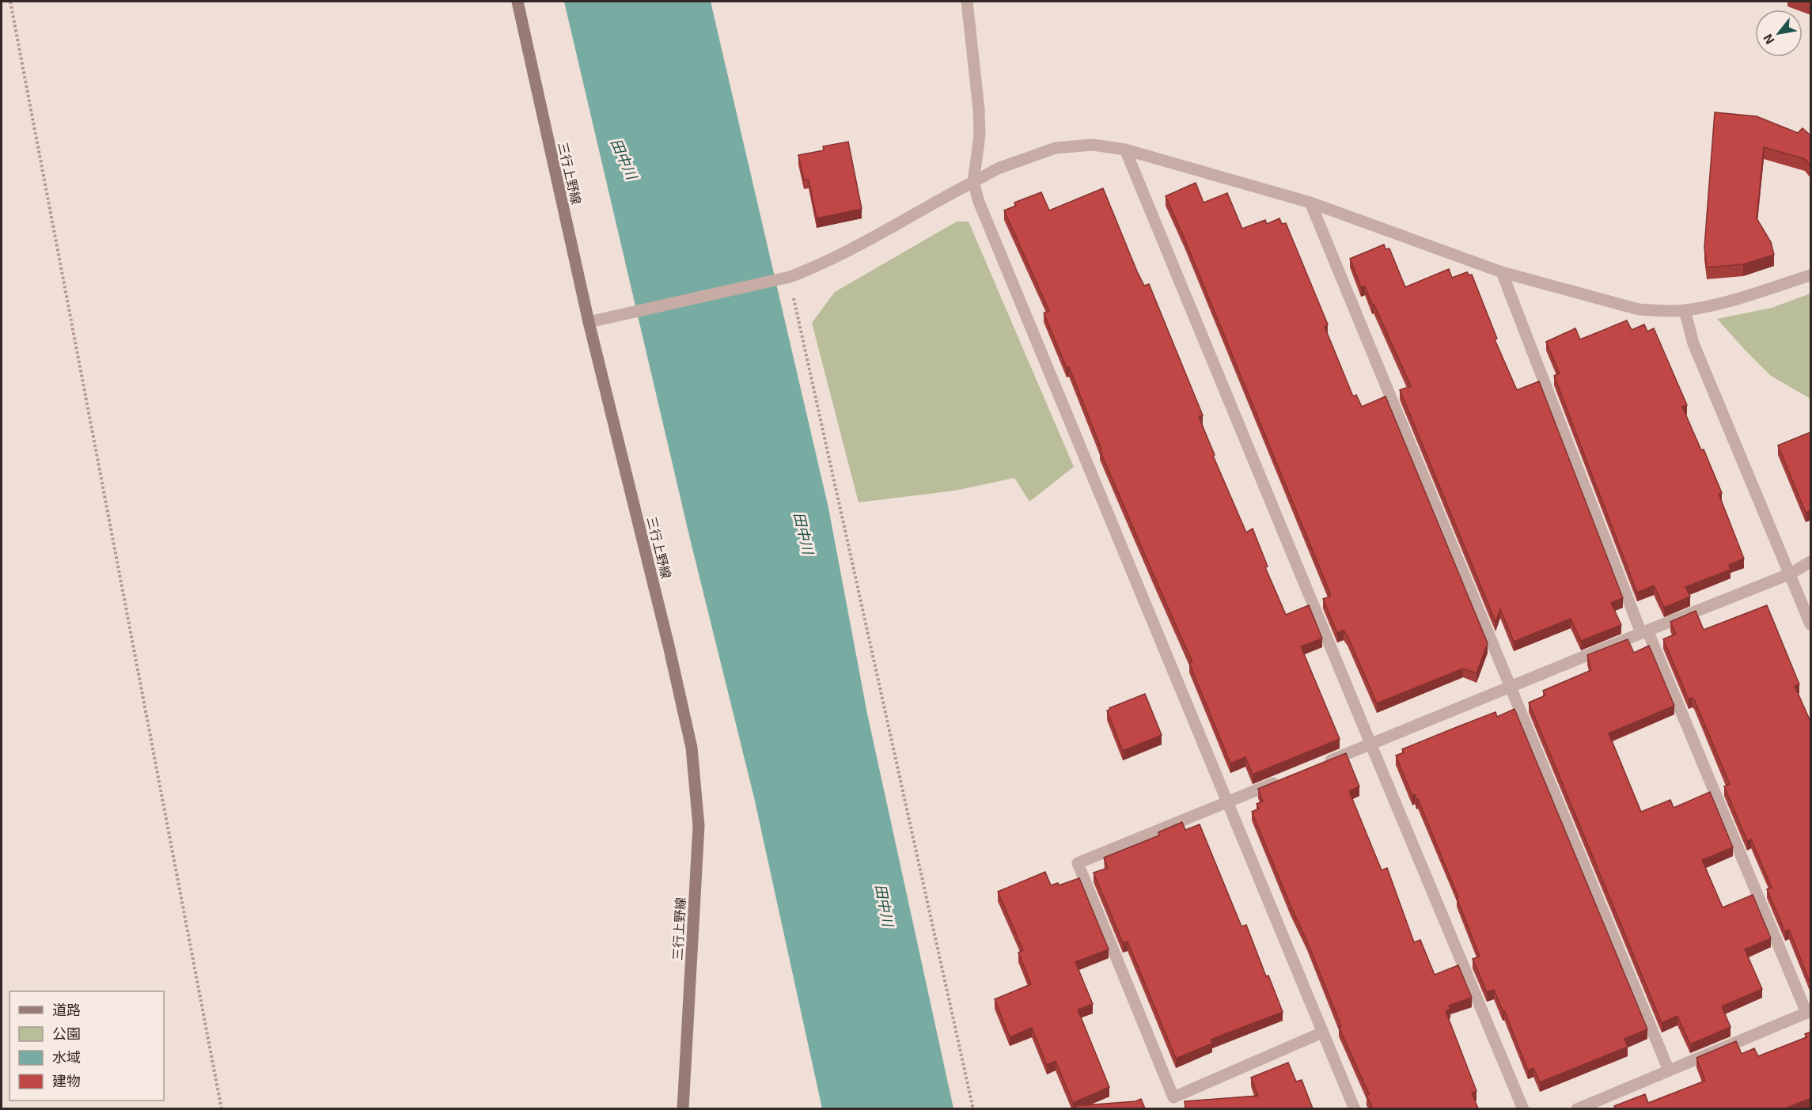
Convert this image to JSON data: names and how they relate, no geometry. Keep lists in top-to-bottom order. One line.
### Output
{"streets":{"main road":["三行上野線"]},"water":["田中川"],"legend":["道路","公園","水域","建物"],"north":"bottom left"}
